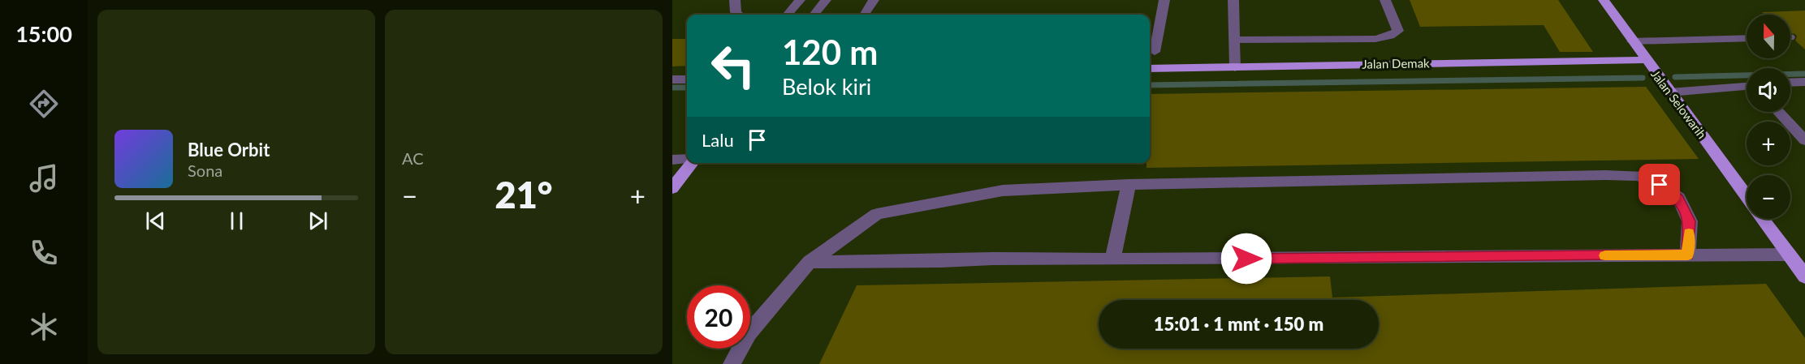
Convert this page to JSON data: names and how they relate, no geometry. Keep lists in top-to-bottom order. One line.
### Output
{"streets":{"main road":["Jalan Demak","Jalan Selowarih"]},"crossings":[["Jalan Demak","Jalan Selowarih"]],"north":"top","page":{"tabs":"15:00","tile":"AC","map_buttons":["+","−"],"turn":["120 m","Belok kiri"],"then":"Lalu","song":["Blue Orbit","Sona"],"heat":["−","21°","+"],"limit":"20","trip":"15:01 · 1 mnt · 150 m"}}
